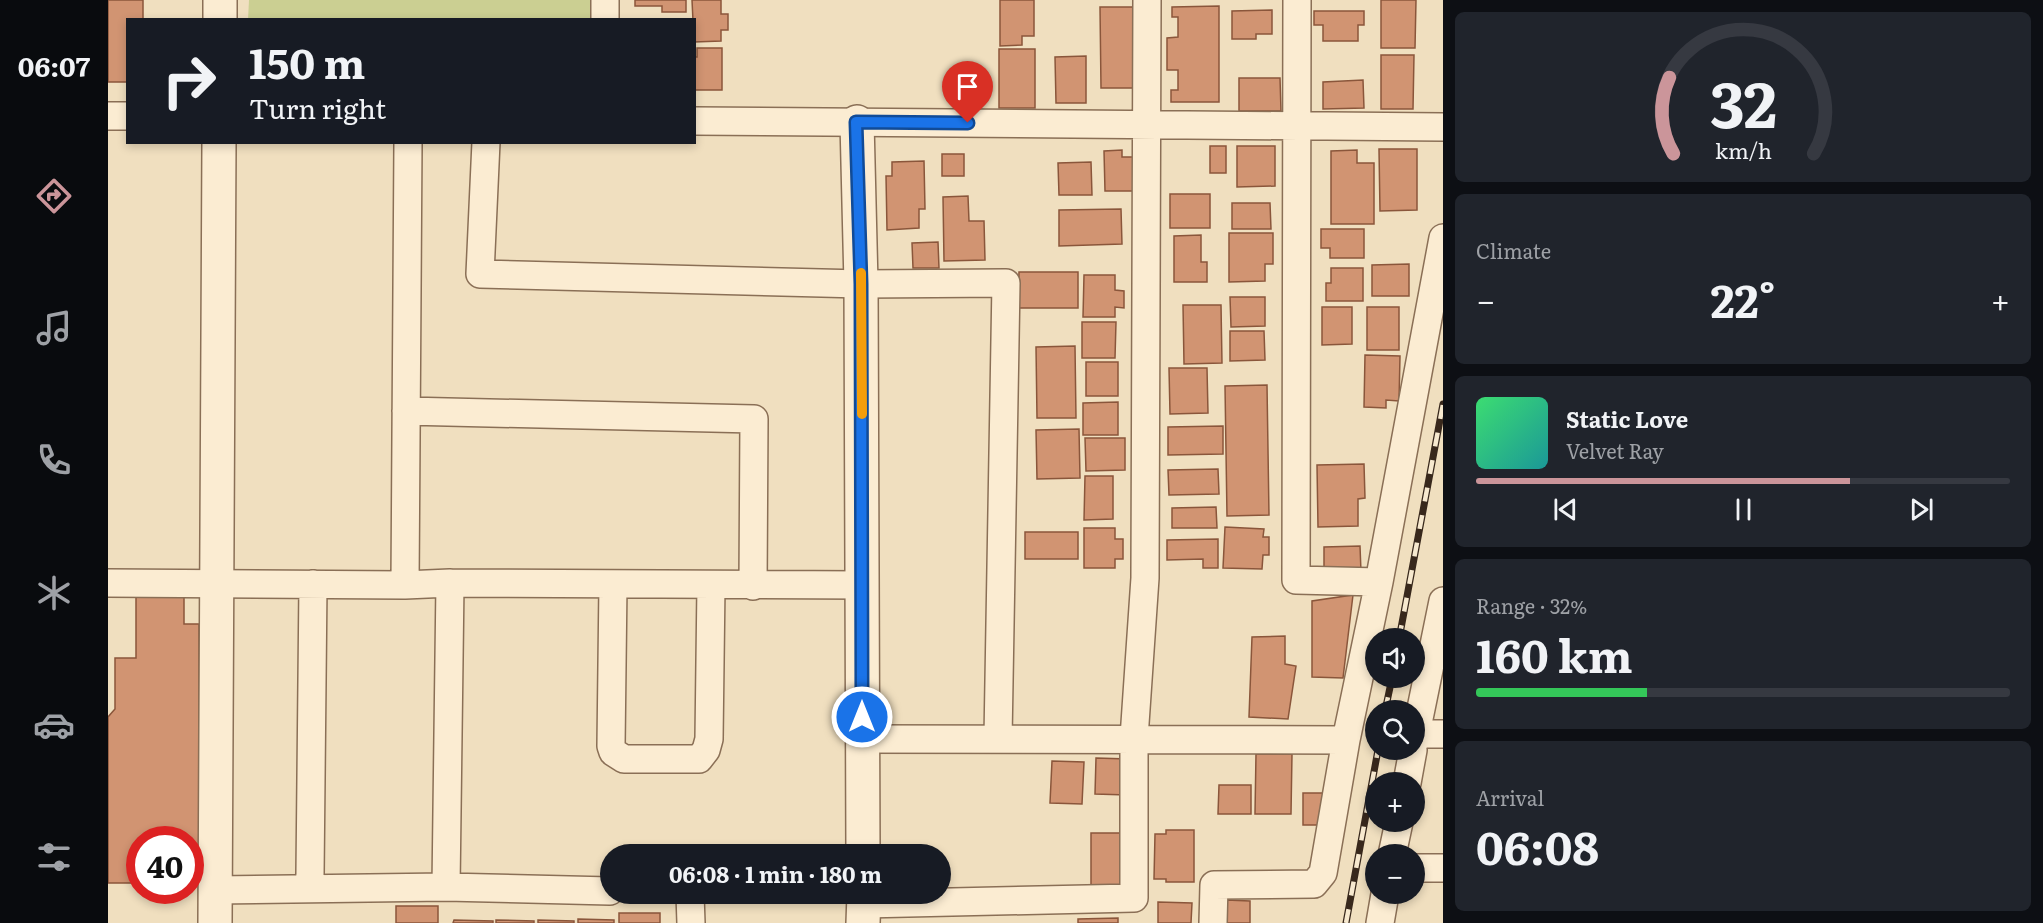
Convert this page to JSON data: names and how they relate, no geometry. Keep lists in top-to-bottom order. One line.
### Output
{"page":{"tabs":"06:07","turn":["150 m","Turn right"],"tile":["Climate",["Range · 32%","160 km"],["Arrival","06:08"]],"heat":["−","22°","+"],"song":["Static Love","Velvet Ray"],"map_buttons":["+","−"],"limit":"40","trip":"06:08 · 1 min · 180 m","gauge":["32","km/h"]}}
